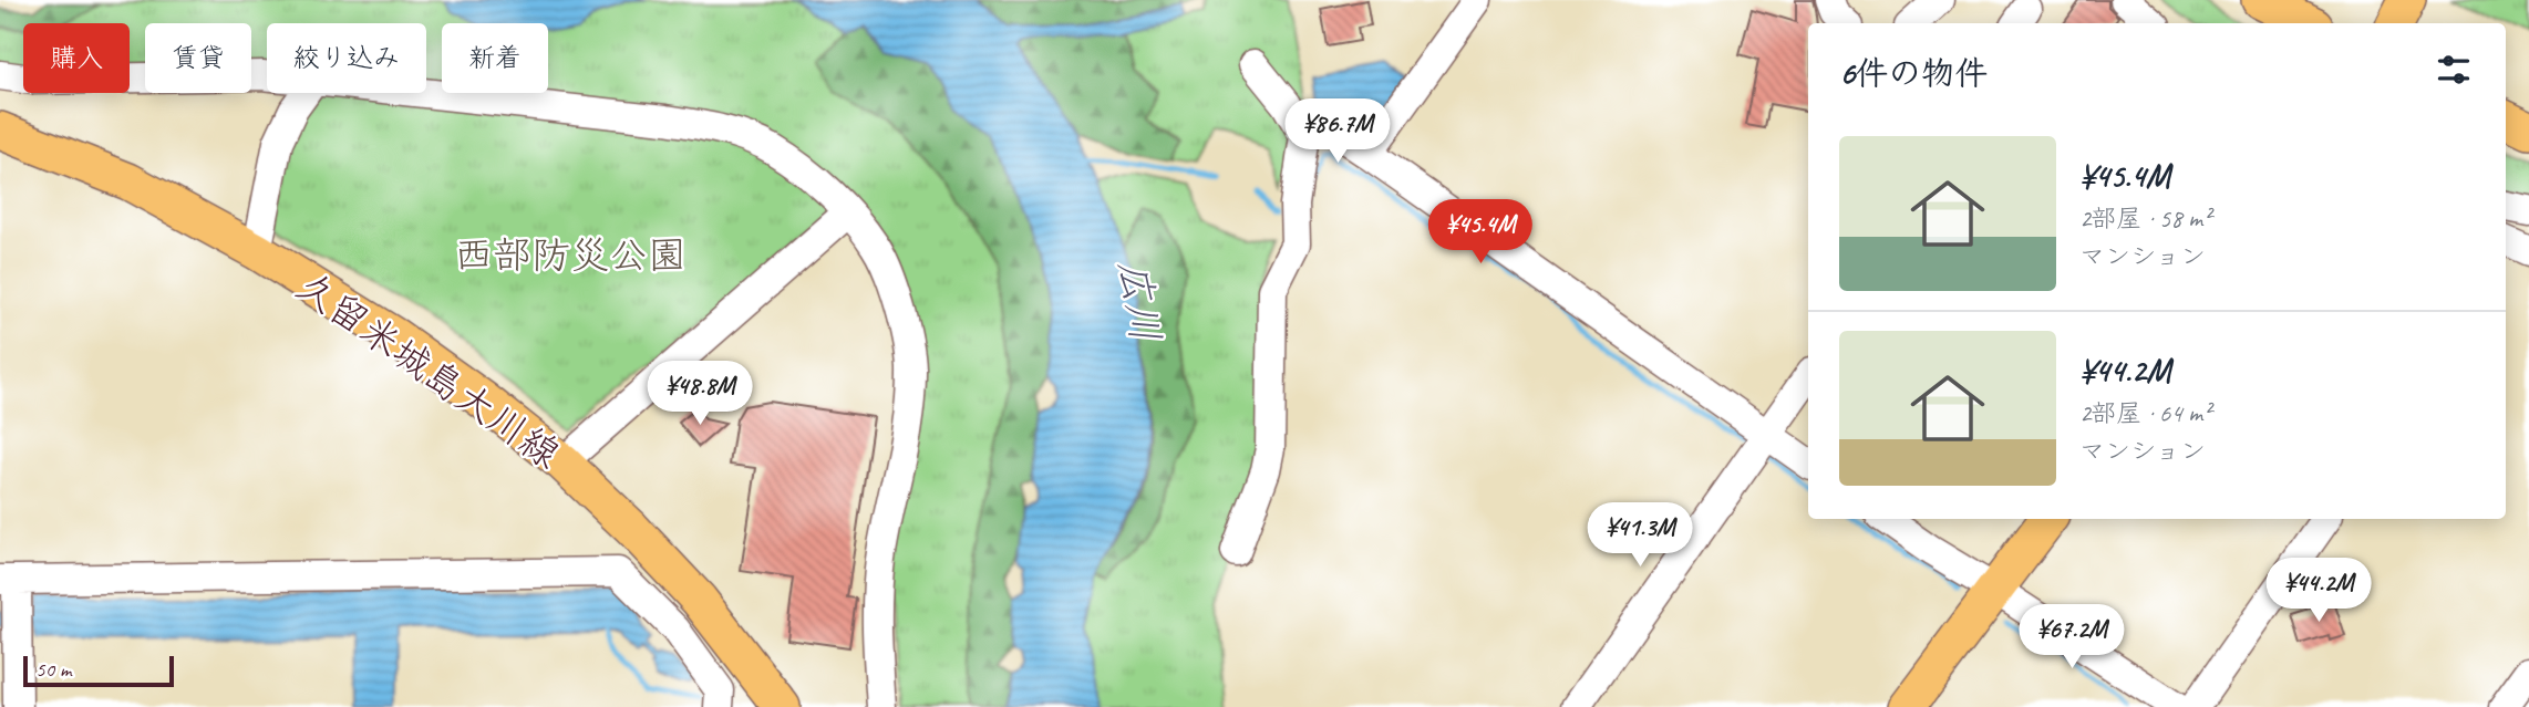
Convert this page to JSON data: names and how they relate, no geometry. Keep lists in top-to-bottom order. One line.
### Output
{"streets":{"main road":["久留米城島大川線"]},"water":["広川"],"parks":["西部防災公園"],"scale_bar":"50 m","page":{"chip":["購入","賃貸","絞り込み","新着"],"heading":"6件の物件","price":["¥86.7M","¥45.4M","¥48.8M","¥41.3M","¥44.2M","¥67.2M"],"list":[{"name":"¥45.4M","note":"2部屋 · 58 m² · マンション"},{"name":"¥44.2M","note":"2部屋 · 64 m² · マンション"}],"scale":"50 m"}}
